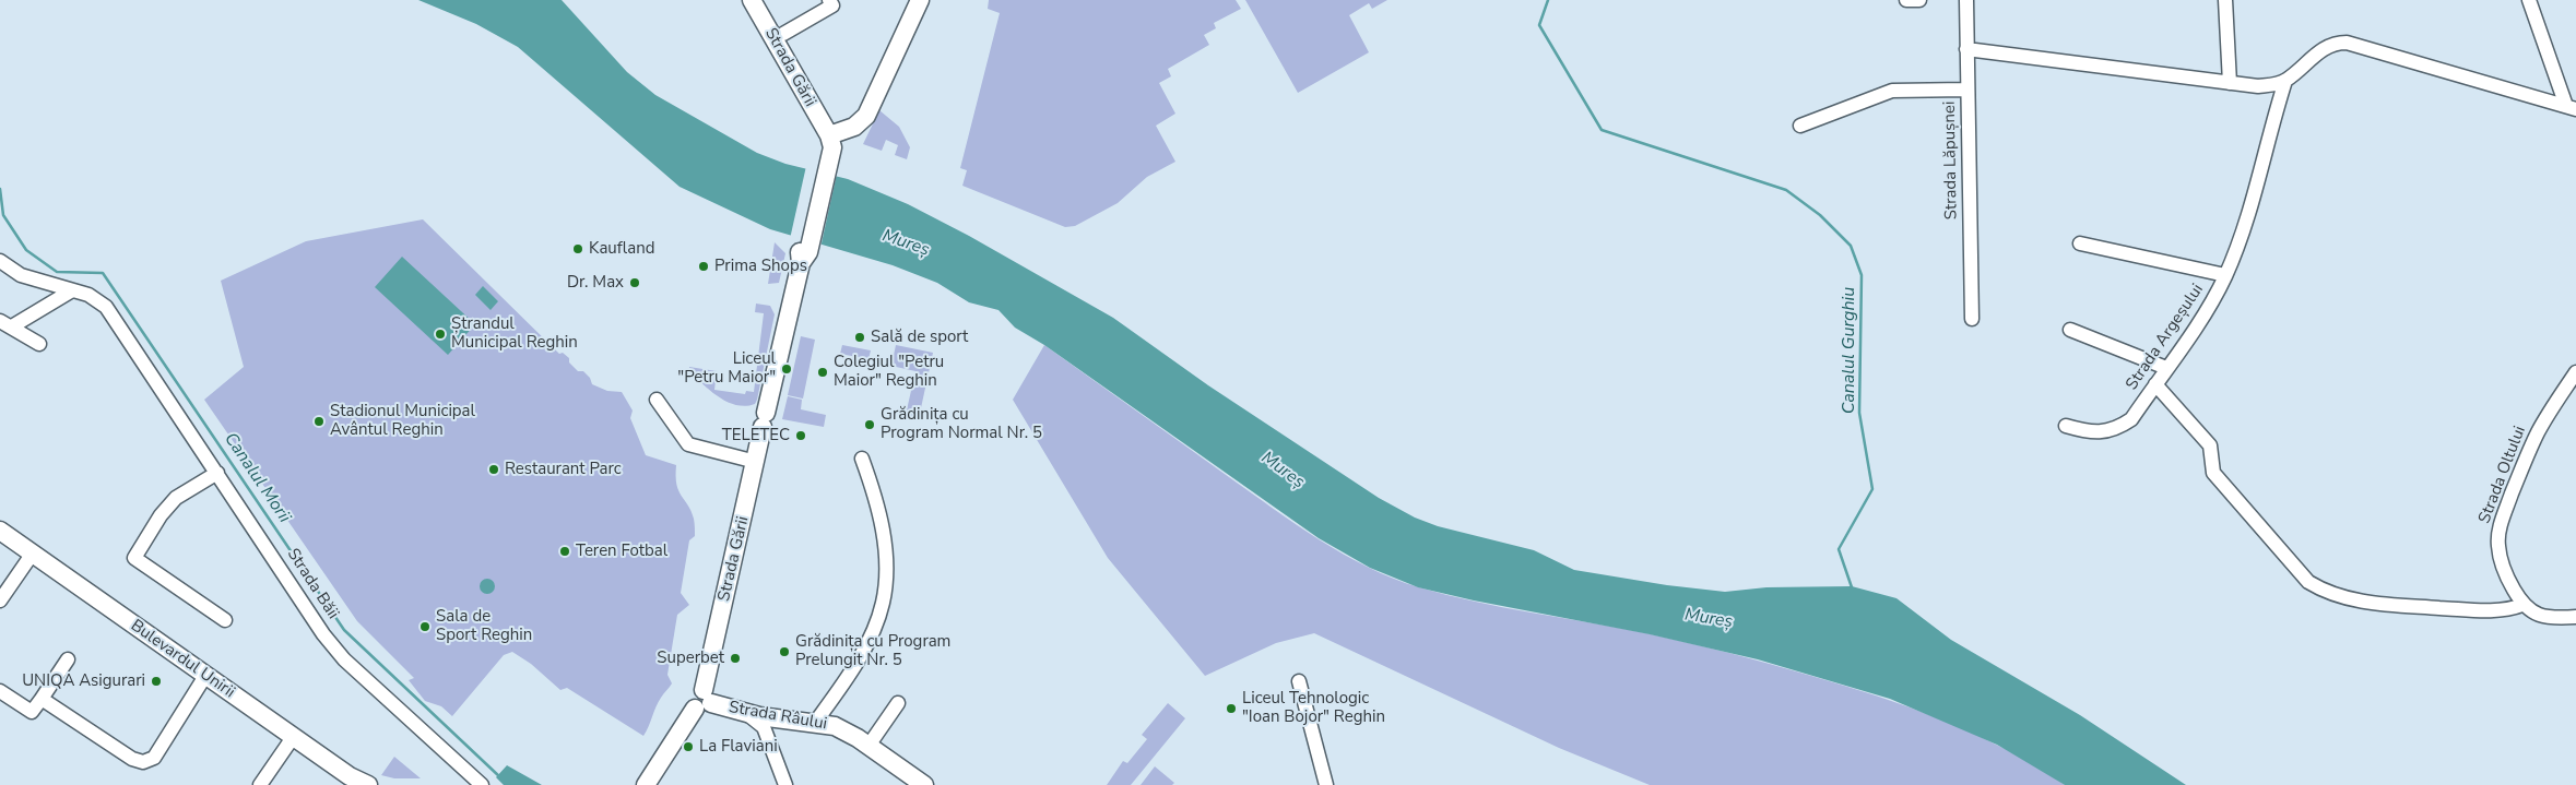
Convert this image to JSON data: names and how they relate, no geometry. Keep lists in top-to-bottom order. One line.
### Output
{"streets":{"main road":["Strada Gării","Bulevardul Unirii","Strada Râului"],"street":["Strada Lăpușnei","Strada Argeșului","Strada Oltului","Strada Băii"]},"crossings":[["Strada Gării","Strada Râului"]],"water":["Mureș","Canalul Gurghiu","Canalul Morii"],"places":["Kaufland","Prima Shops","Dr. Max","Ștrandul Municipal Reghin","Sală de sport","Liceul \"Petru Maior\"","Colegiul \"Petru Maior\" Reghin","Stadionul Municipal Avântul Reghin","Grădinița cu Program Normal Nr. 5","TELETEC","Restaurant Parc","Teren Fotbal","Sala de Sport Reghin","Grădinița cu Program Prelungit Nr. 5","Superbet","UNIQA Asigurari","Liceul Tehnologic \"Ioan Bojor\" Reghin","La Flaviani"]}
